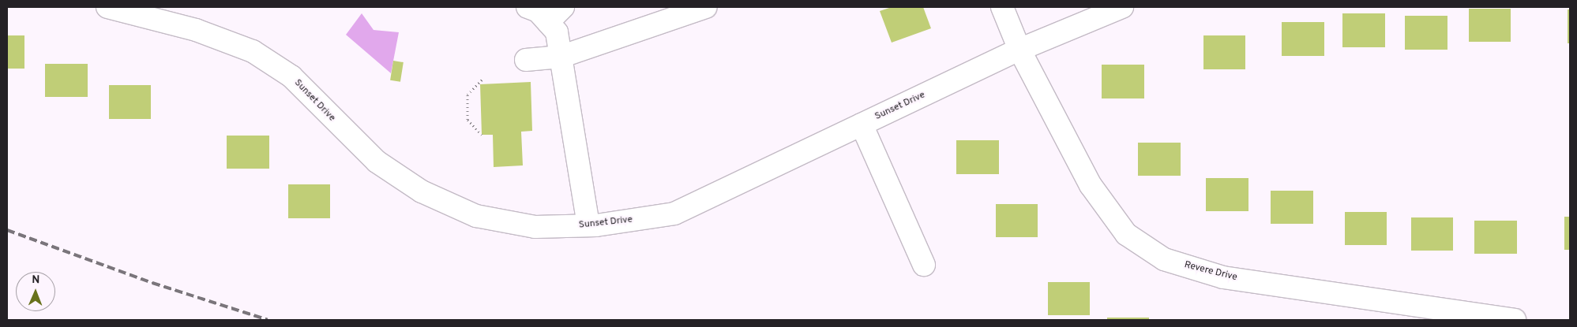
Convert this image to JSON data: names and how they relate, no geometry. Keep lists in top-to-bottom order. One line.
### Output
{"streets":{"street":["Sunset Drive","Revere Drive"]},"crossings":[["Sunset Drive","Revere Drive"]],"north":"top"}
